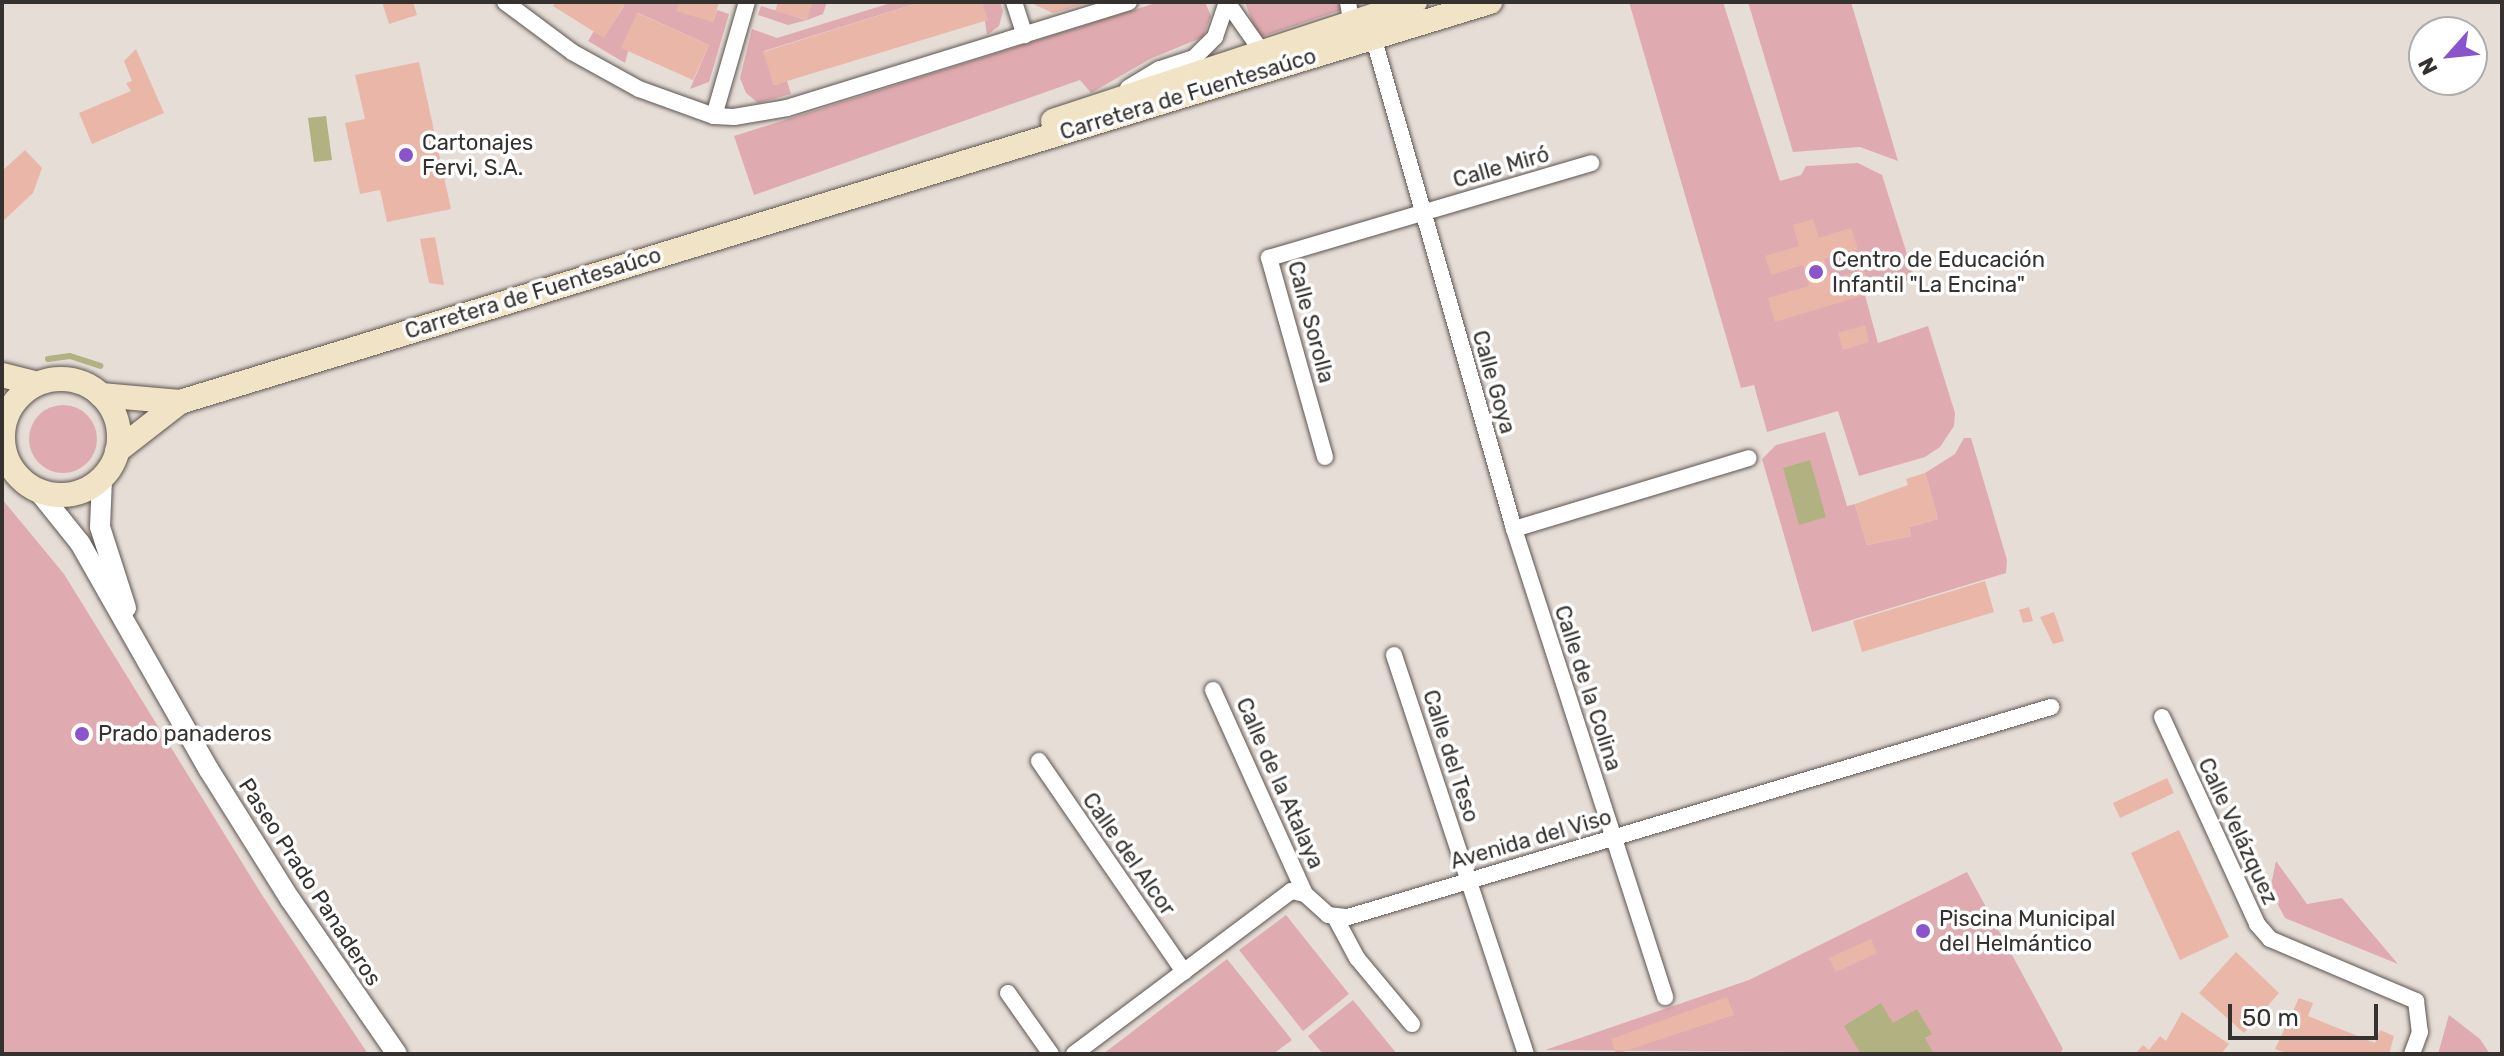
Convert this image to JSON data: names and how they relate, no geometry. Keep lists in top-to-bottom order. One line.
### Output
{"streets":{"main road":["Carretera de Fuentesaúco"],"street":["Calle Miró","Calle Sorolla","Calle Goya","Calle de la Colina","Calle del Teso","Calle de la Atalaya","Calle Velázquez","Avenida del Viso","Calle del Alcor","Paseo Prado Panaderos"]},"crossings":[["Carretera de Fuentesaúco","Calle Goya"],["Carretera de Fuentesaúco","Paseo Prado Panaderos"],["Calle Miró","Calle Sorolla"],["Calle Miró","Calle Goya"],["Calle Sorolla","Calle Goya"],["Calle Goya","Calle de la Colina"],["Calle de la Colina","Avenida del Viso"],["Calle del Teso","Avenida del Viso"]],"places":["Cartonajes Fervi, S.A.","Centro de Educación Infantil \"La Encina\"","Prado panaderos","Piscina Municipal del Helmántico"],"scale_bar":"50 m","north":"bottom left"}
